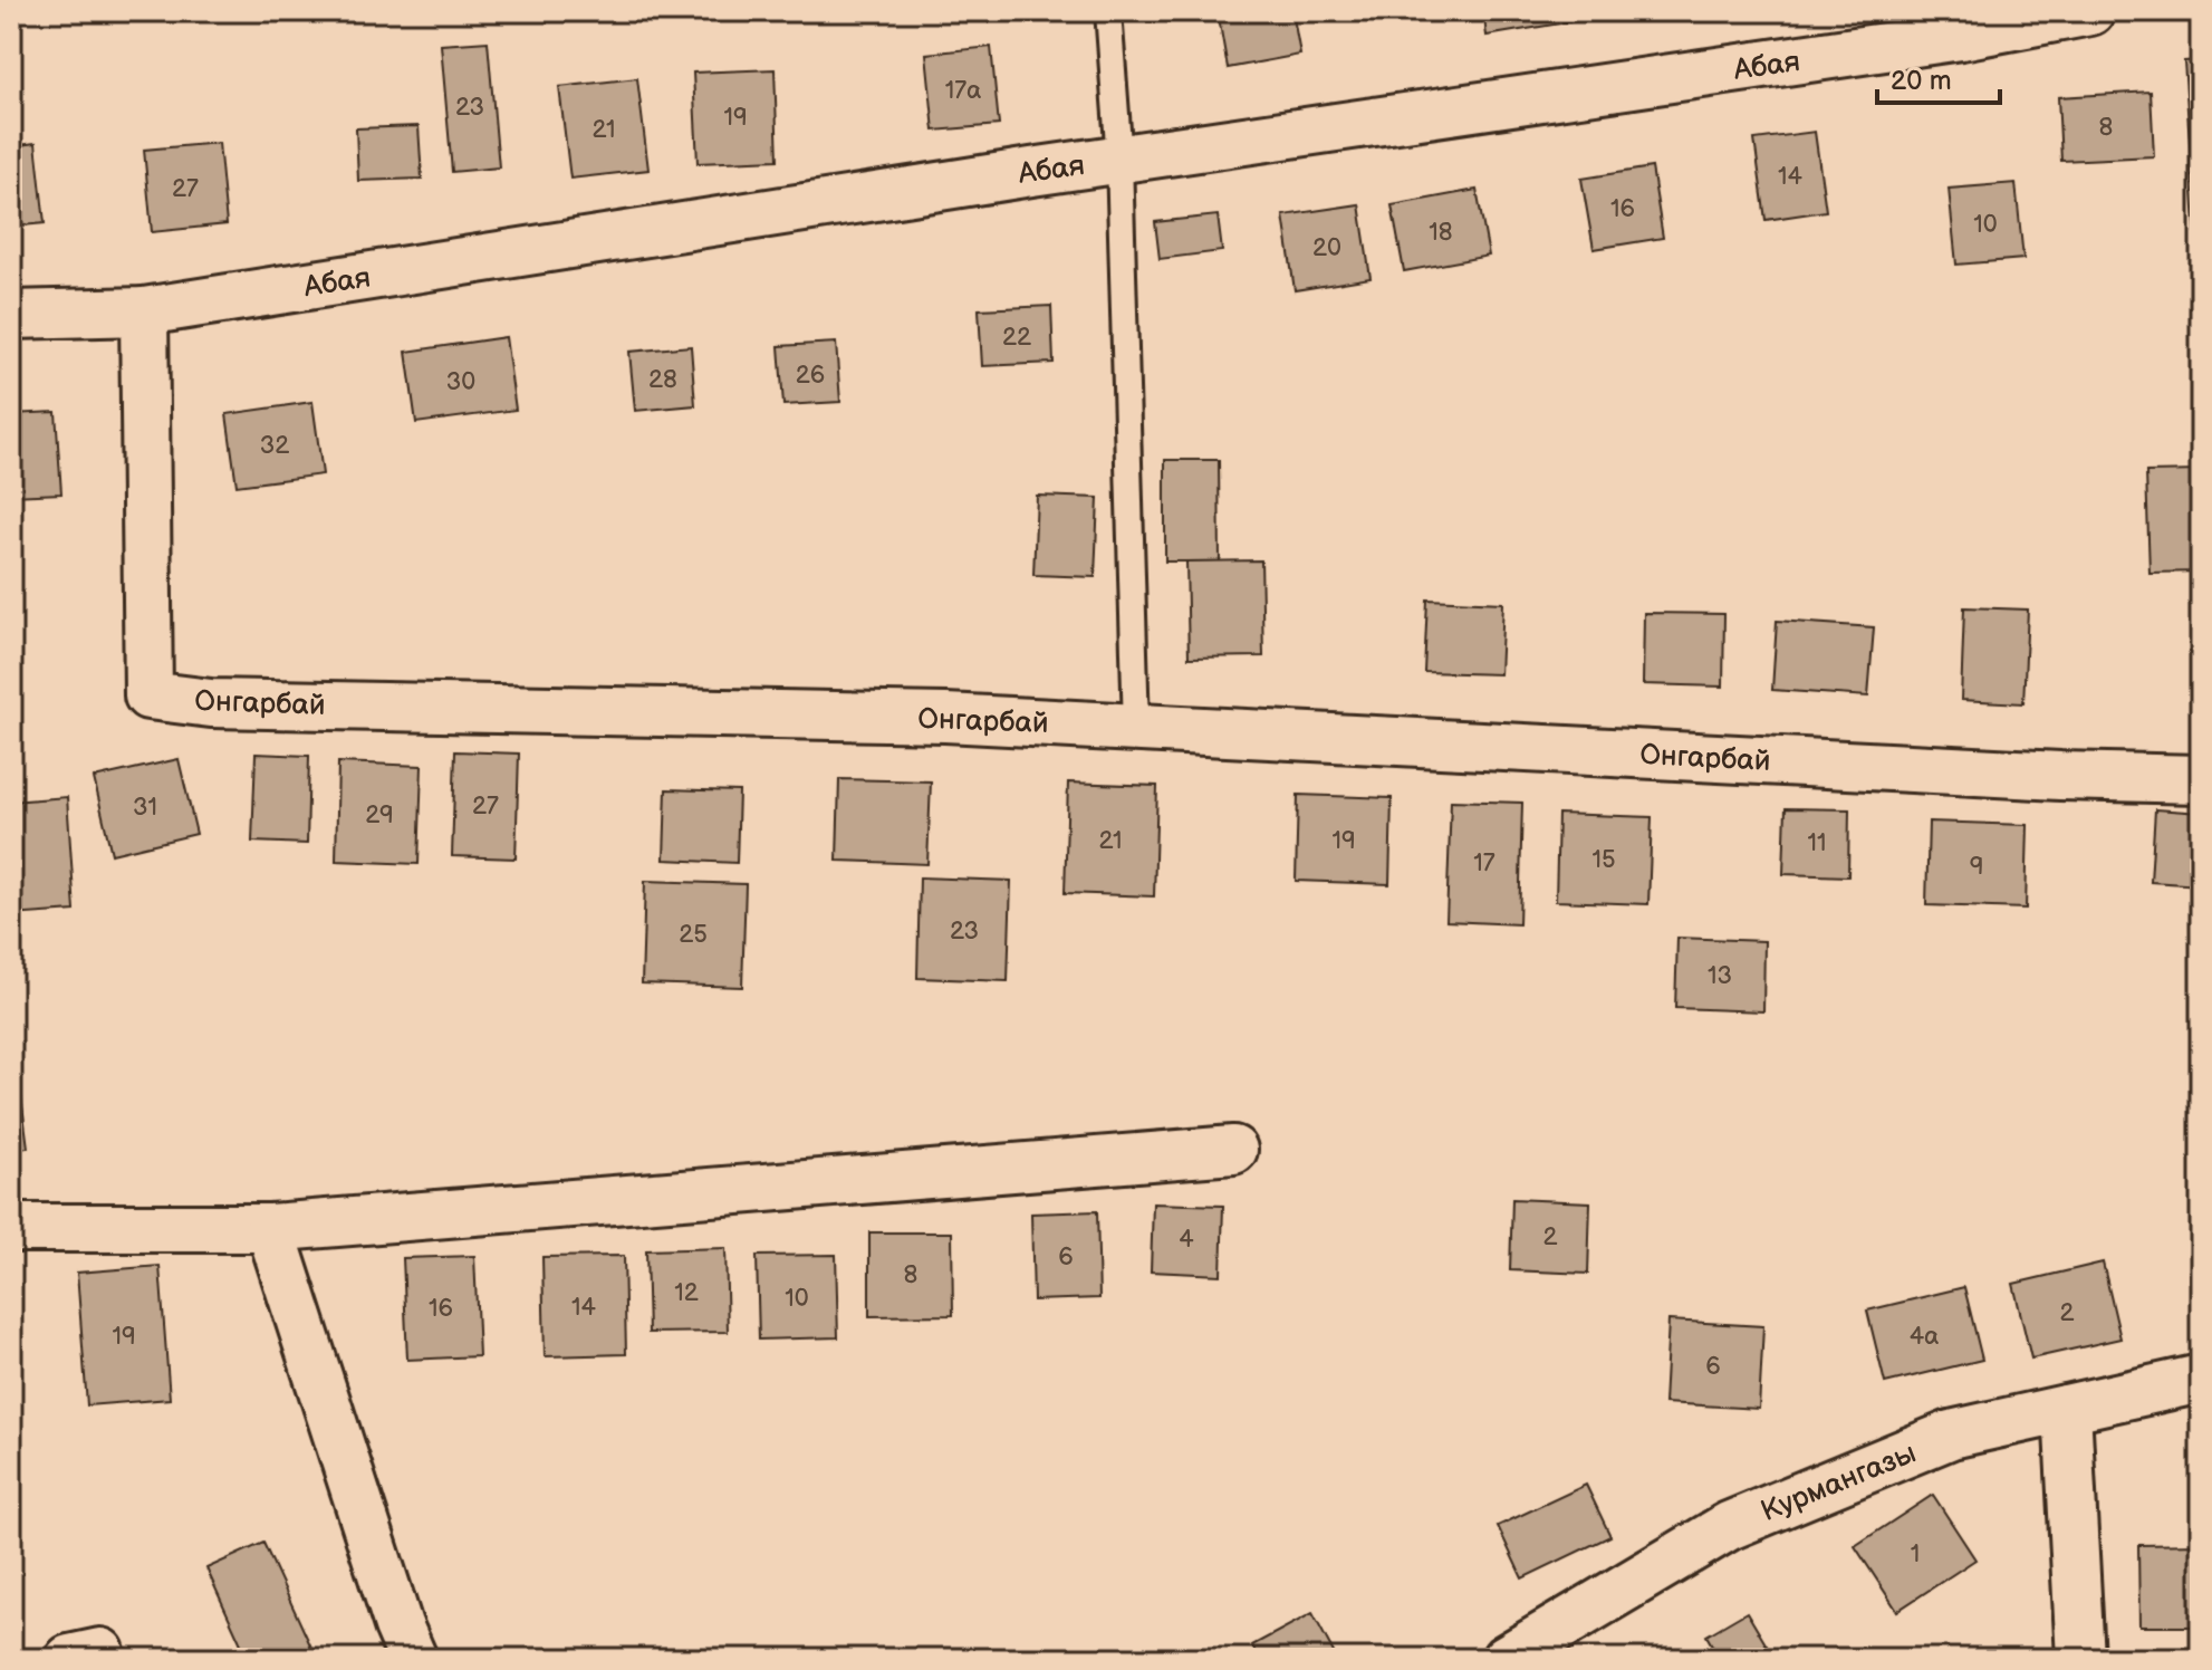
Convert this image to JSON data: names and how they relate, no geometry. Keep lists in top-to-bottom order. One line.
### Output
{"streets":{"street":["Абая","Онгарбай","Курмангазы"]},"crossings":[["Абая","Онгарбай"]],"house_numbers":["17а","23","19","8","21","14","27","16","10","18","20","22","26","28","30","32","27","31","29","21","19","11","15","17","9","23","25","13","2","4","6","8","12","10","14","16","2","19","4а","6","1"],"scale_bar":"20 m"}
